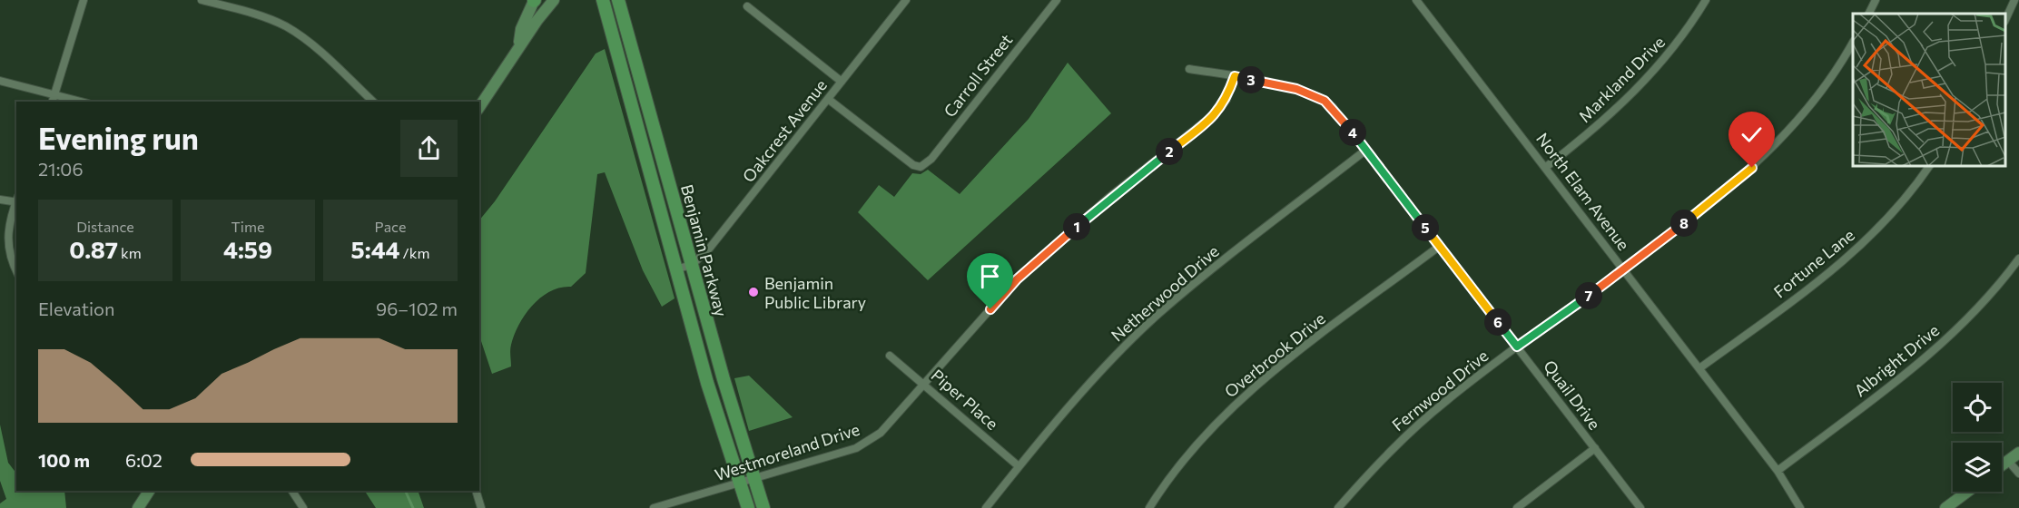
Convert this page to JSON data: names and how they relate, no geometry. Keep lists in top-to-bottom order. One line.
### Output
{"streets":{"main road":["Benjamin Parkway"],"street":["Carroll Street","Markland Drive","Oakcrest Avenue","North Elam Avenue","Fortune Lane","Netherwood Drive","Overbrook Drive","Albright Drive","Fernwood Drive","Quail Drive","Piper Place","Westmoreland Drive"]},"crossings":[["Carroll Street","Oakcrest Avenue"],["Markland Drive","North Elam Avenue"],["Oakcrest Avenue","Benjamin Parkway"],["North Elam Avenue","Fortune Lane"],["North Elam Avenue","Albright Drive"],["North Elam Avenue","Fernwood Drive"],["Benjamin Parkway","Westmoreland Drive"],["Netherwood Drive","Quail Drive"],["Netherwood Drive","Piper Place"],["Overbrook Drive","Quail Drive"],["Fernwood Drive","Quail Drive"],["Quail Drive","Westmoreland Drive"],["Piper Place","Westmoreland Drive"]],"places":["Benjamin Public Library"],"page":{"pins":["3","4","2","8","1","5","7","6"],"heading":["Evening run","21:06"],"stats":[["Distance","0.87 km"],["Time","4:59"],["Pace","5:44 /km"]],"chart":["Elevation","96–102 m"],"list":[{"name":"100 m","note":"6:02"}]}}
